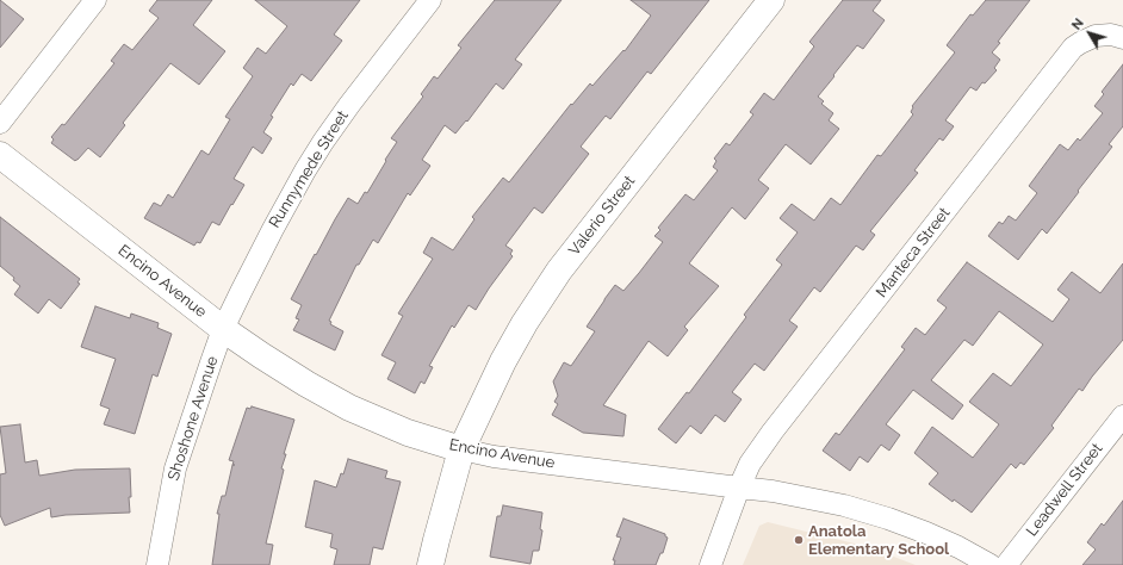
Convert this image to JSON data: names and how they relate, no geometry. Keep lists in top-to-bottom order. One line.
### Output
{"streets":{"street":["Runnymede Street","Valerio Street","Manteca Street","Encino Avenue","Shoshone Avenue","Leadwell Street"]},"crossings":[["Runnymede Street","Encino Avenue"],["Runnymede Street","Shoshone Avenue"],["Valerio Street","Encino Avenue"],["Manteca Street","Encino Avenue"],["Encino Avenue","Shoshone Avenue"]],"places":["Anatola Elementary School"],"north":"top left"}
